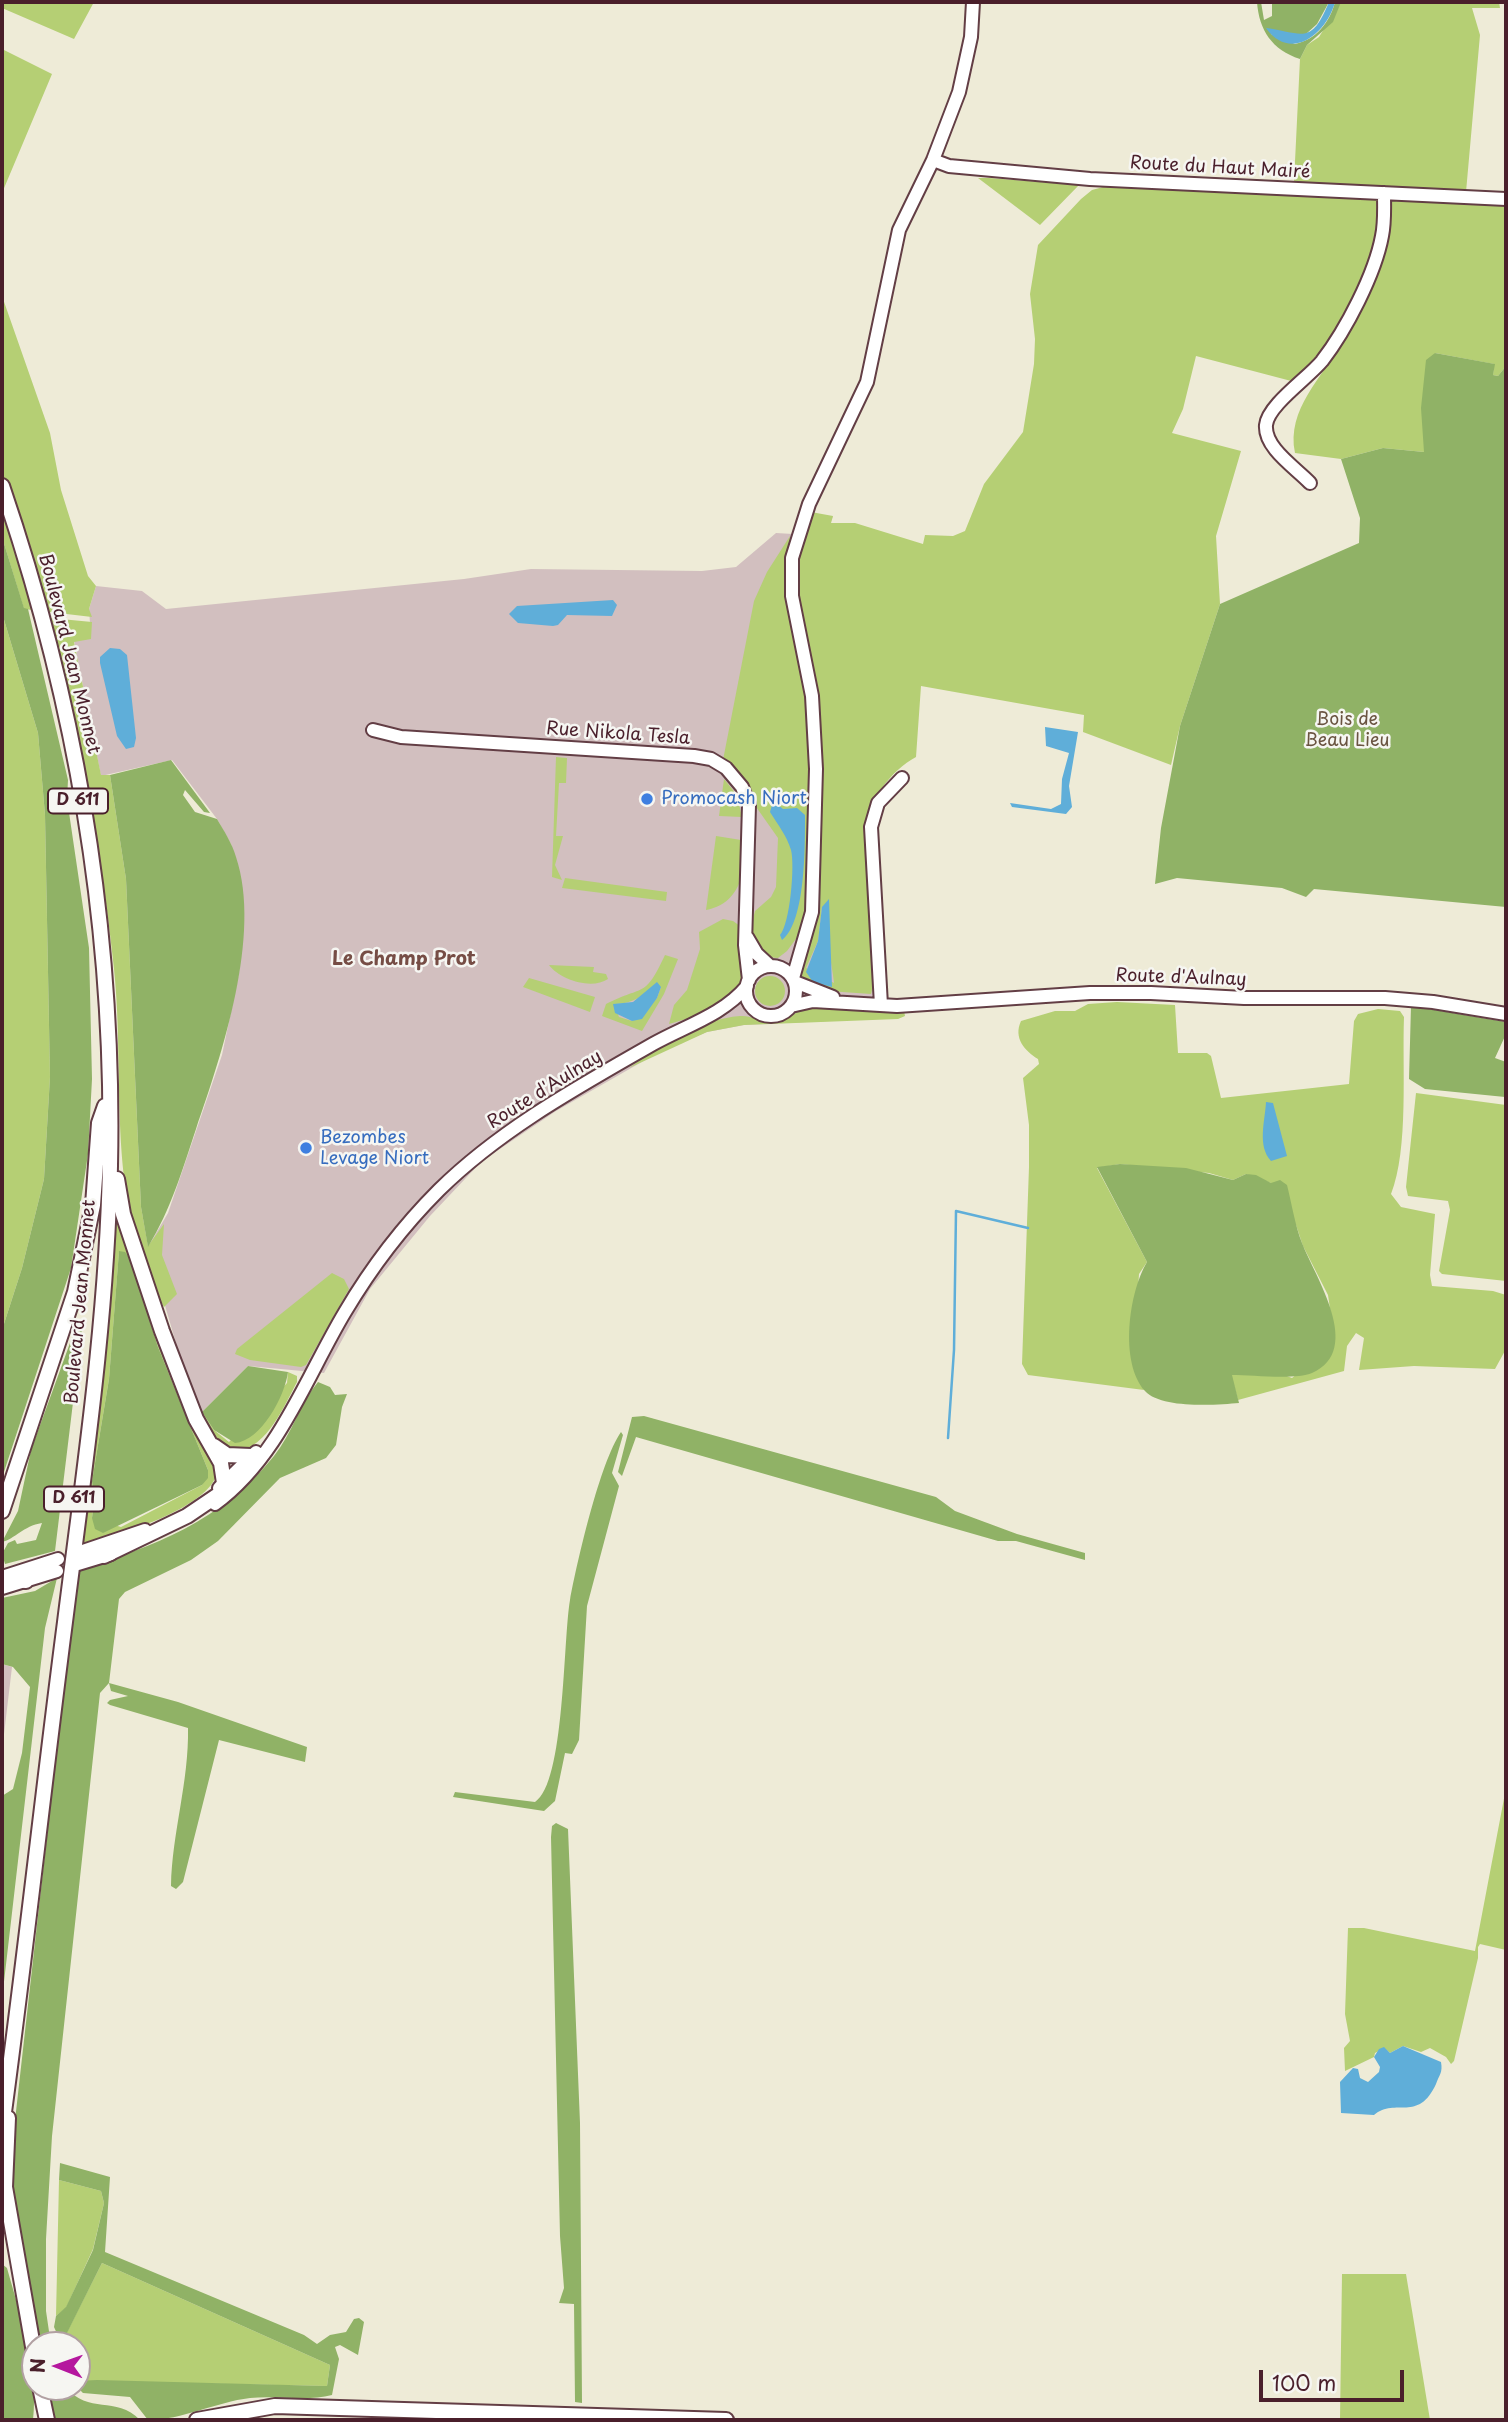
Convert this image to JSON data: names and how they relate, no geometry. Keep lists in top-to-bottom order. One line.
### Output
{"streets":{"main road":["Boulevard Jean Monnet","D 611"],"street":["Route du Haut Mairé","Rue Nikola Tesla","Route d'Aulnay"]},"crossings":[["Rue Nikola Tesla","Route d'Aulnay"]],"districts":["Le Champ Prot"],"parks":["Bois de Beau Lieu"],"places":["Promocash Niort","Bezombes Levage Niort"],"scale_bar":"100 m","north":"left"}
